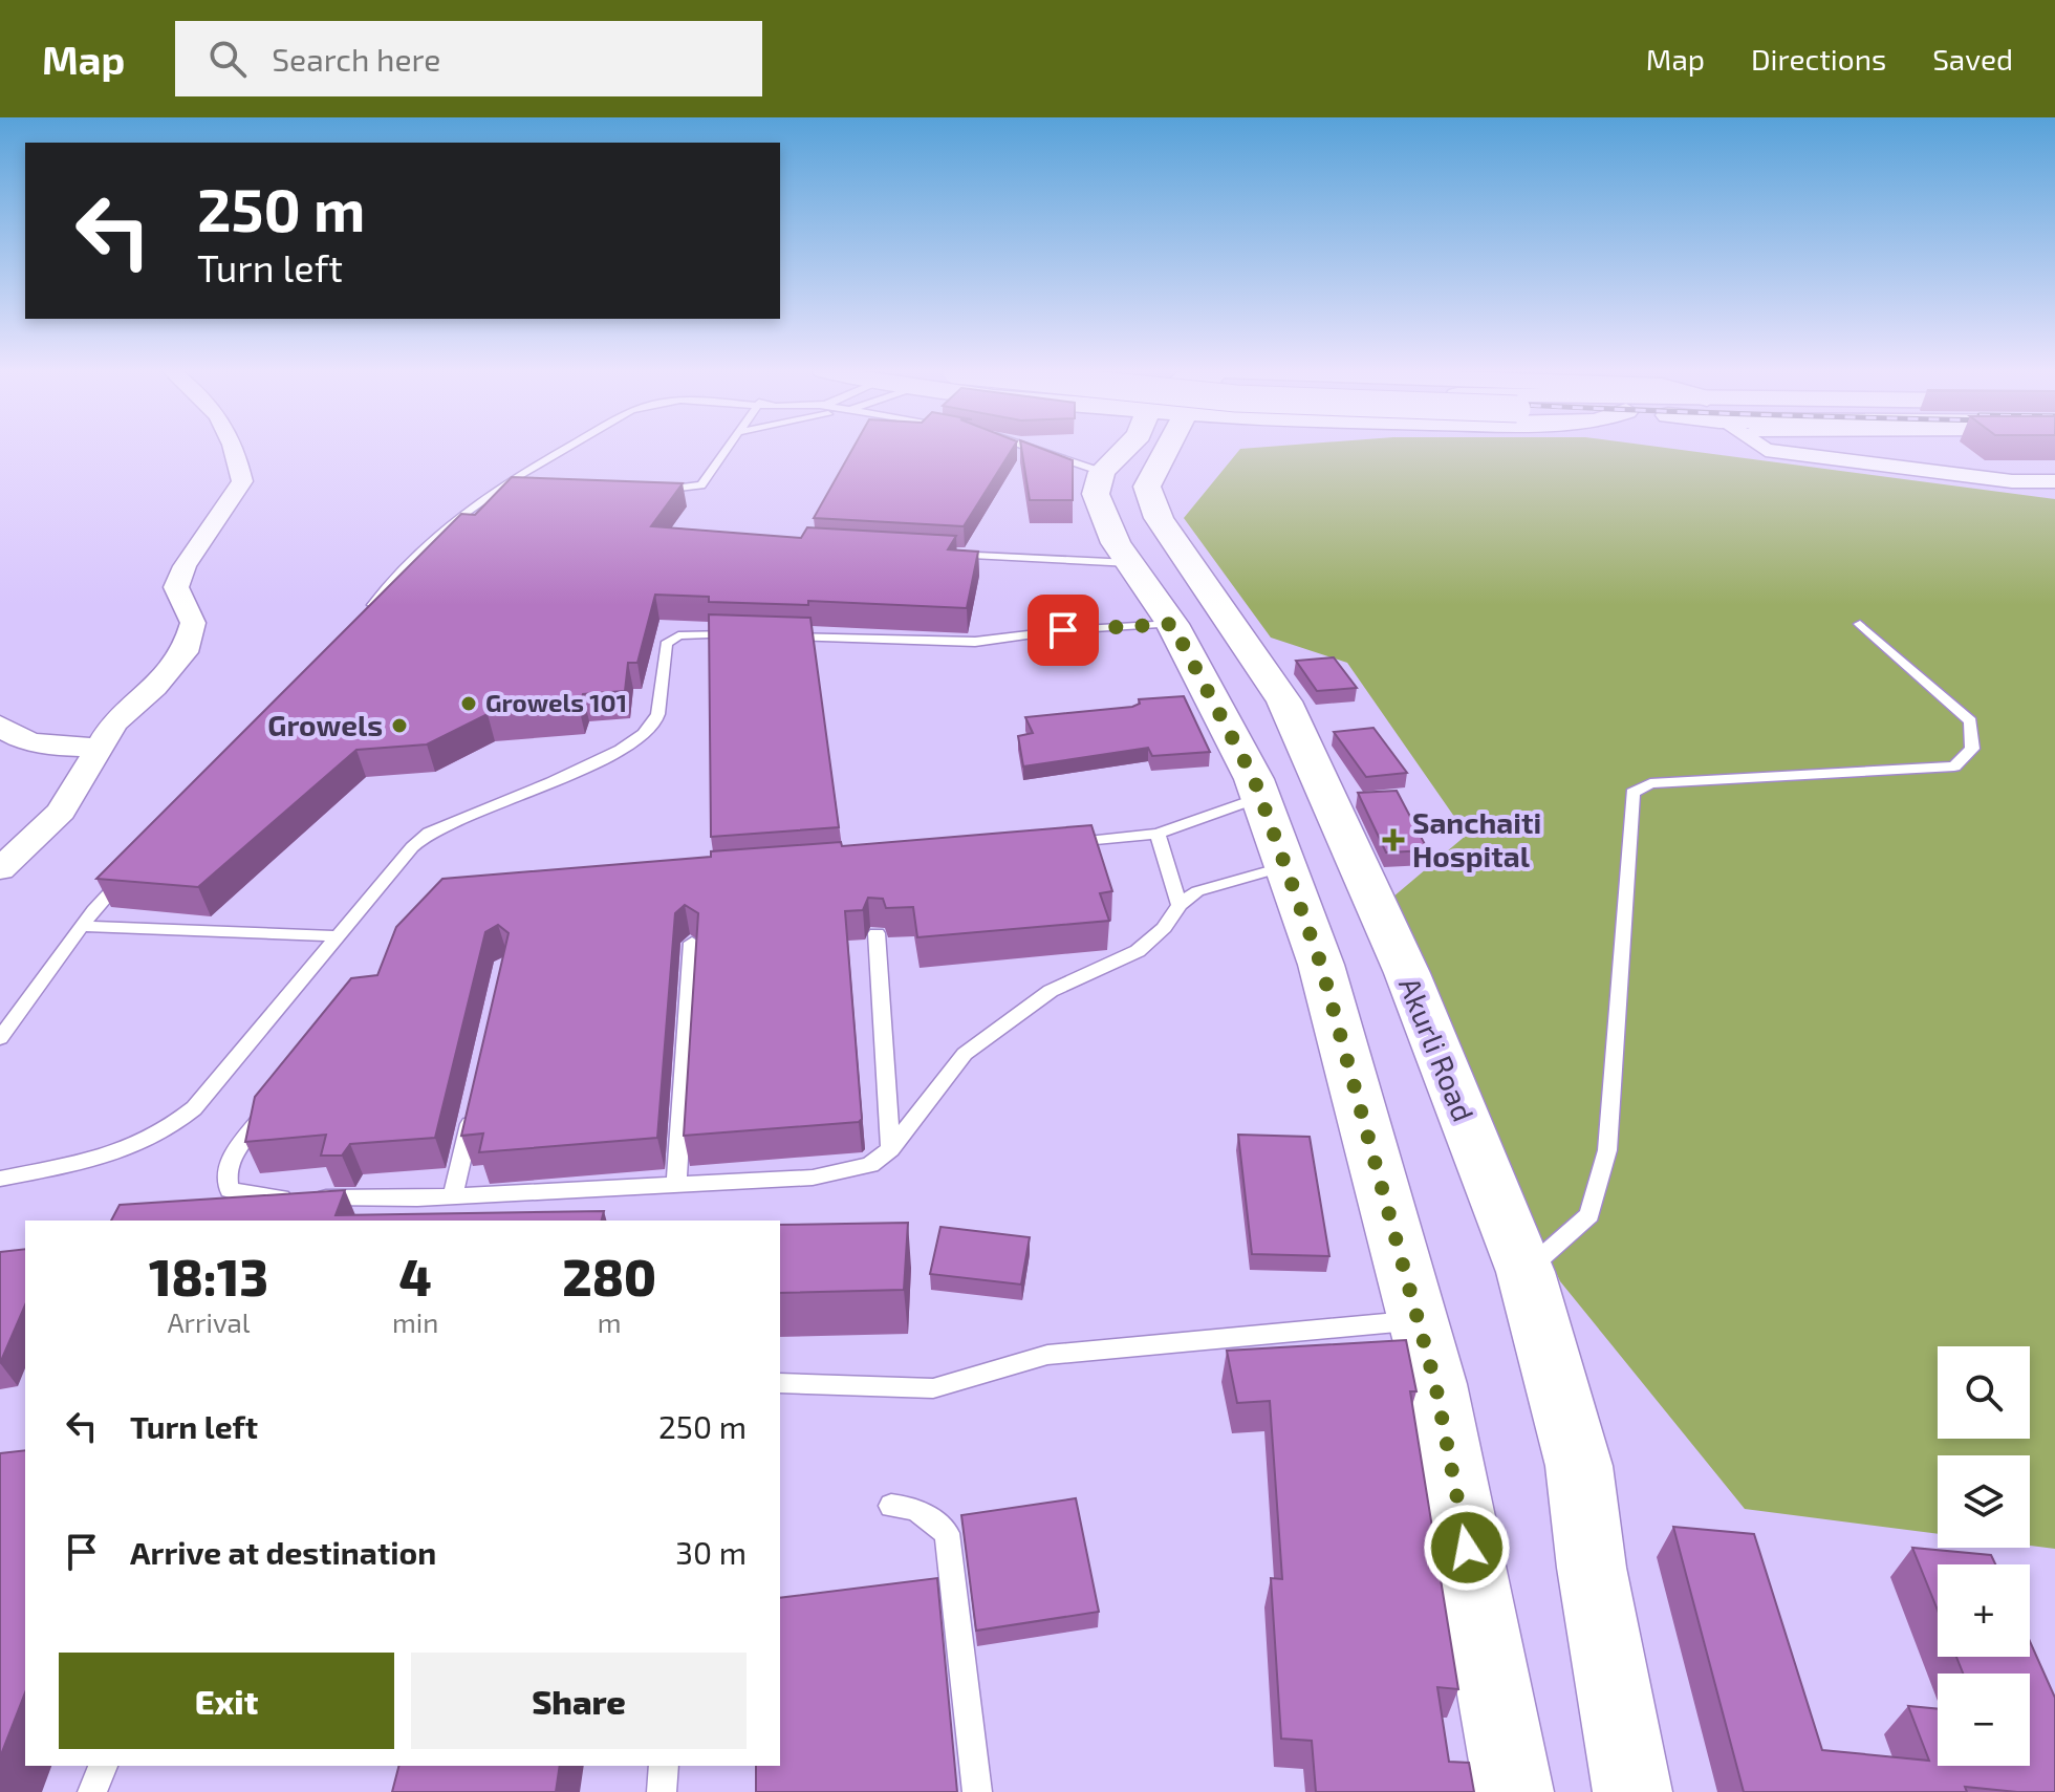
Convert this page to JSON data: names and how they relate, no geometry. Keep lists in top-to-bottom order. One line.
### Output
{"streets":{"main road":["Akurli Road"]},"places":{"other":["Growels 101","Growels"],"health":["Sanchaiti Hospital"]},"page":{"header":"Map","search":"Search here","nav":["Map","Directions","Saved"],"turn":["250 m","Turn left"],"eta":["18:13","Arrival","4","min","280","m"],"map_buttons":["+","−"],"list":[{"name":"Turn left","value":"250 m"},{"name":"Arrive at destination","value":"30 m"}],"buttons":["Exit","Share"]}}
